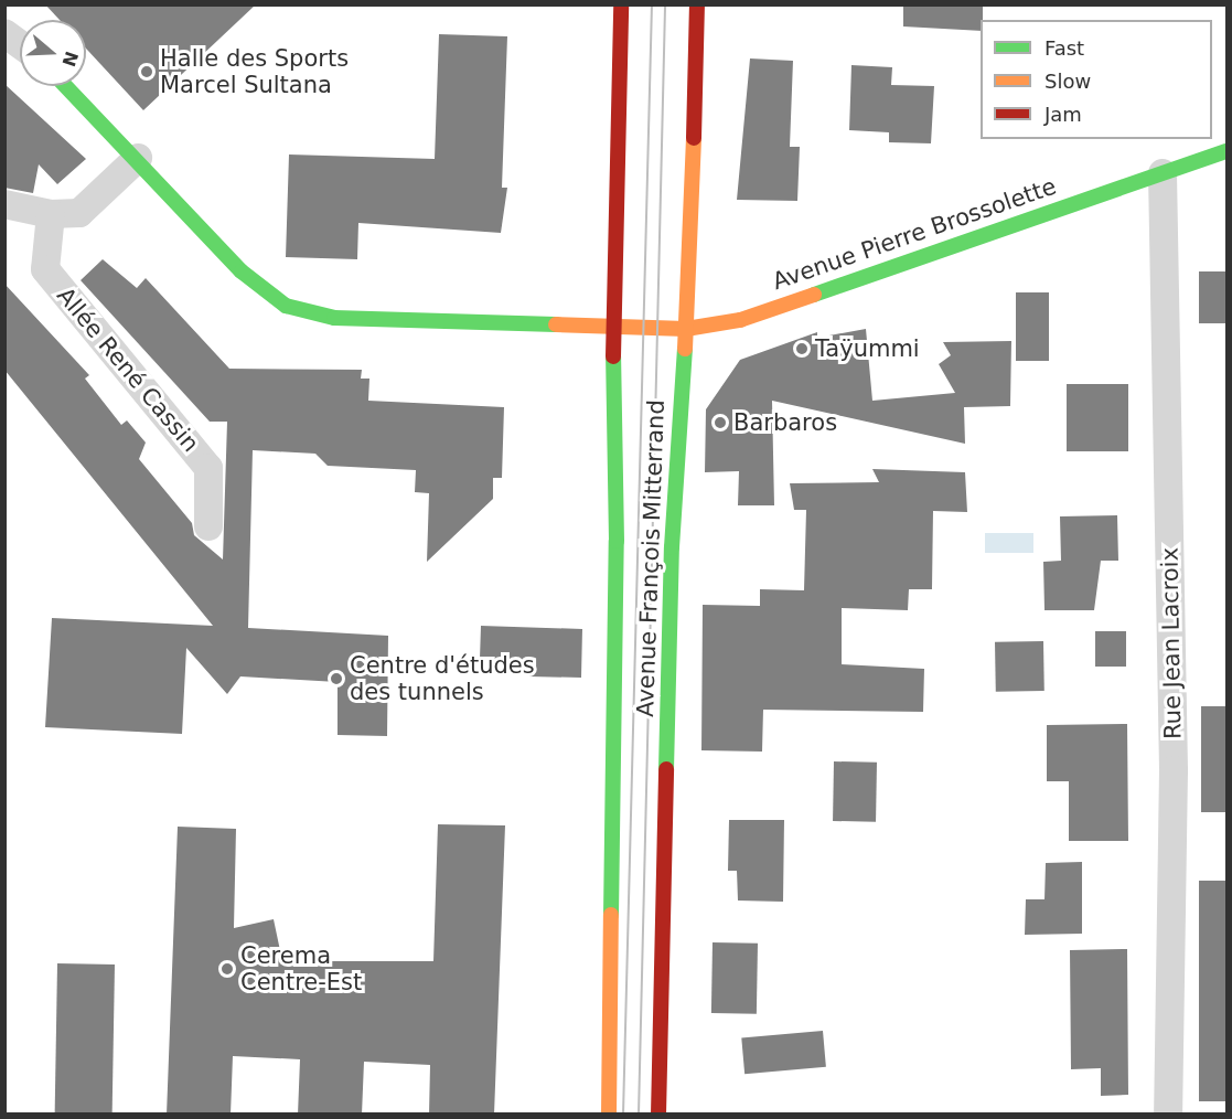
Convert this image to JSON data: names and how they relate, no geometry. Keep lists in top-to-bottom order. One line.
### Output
{"streets":{"street":["Avenue Pierre Brossolette","Allée René Cassin","Avenue François Mitterrand","Rue Jean Lacroix"]},"crossings":[["Avenue Pierre Brossolette","Avenue François Mitterrand"],["Avenue Pierre Brossolette","Rue Jean Lacroix"]],"places":["Halle des Sports Marcel Sultana","Taÿummi","Barbaros","Centre d'études des tunnels","Cerema Centre-Est"],"legend":["Fast","Slow","Jam"],"north":"right"}
